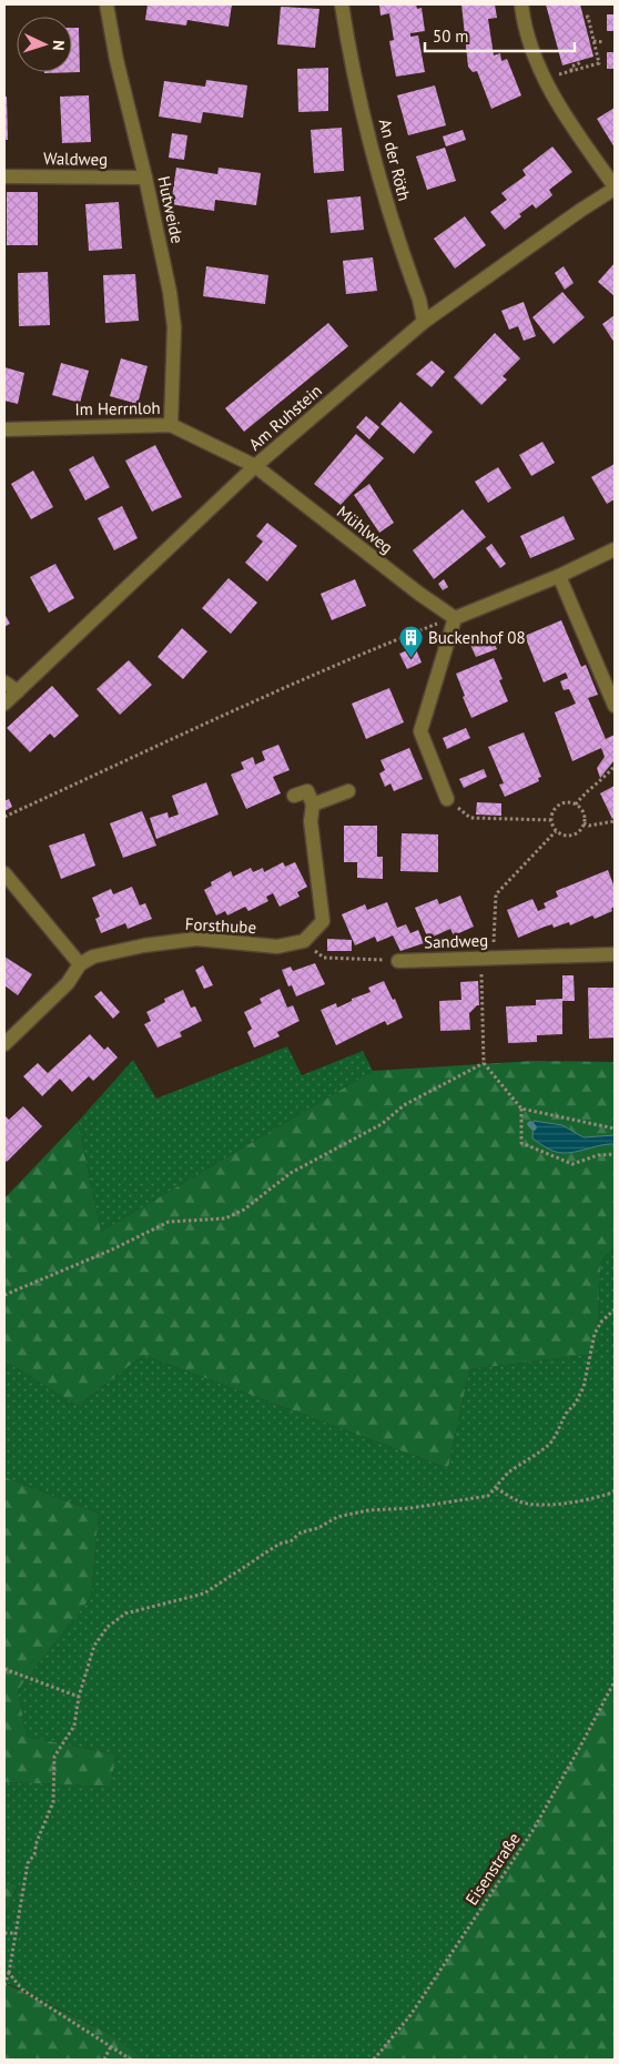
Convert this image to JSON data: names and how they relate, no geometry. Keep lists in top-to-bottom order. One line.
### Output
{"streets":{"street":["Waldweg","An der Röth","Hutweide","Im Herrnloh","Am Ruhstein","Mühlweg","Forsthube","Sandweg"],"path":["Eisenstraße"]},"crossings":[["Waldweg","Hutweide"],["An der Röth","Am Ruhstein"],["Hutweide","Im Herrnloh"],["Im Herrnloh","Am Ruhstein"],["Im Herrnloh","Mühlweg"],["Am Ruhstein","Mühlweg"]],"places":{"building":["Buckenhof 08"]},"scale_bar":"50 m","north":"right"}
